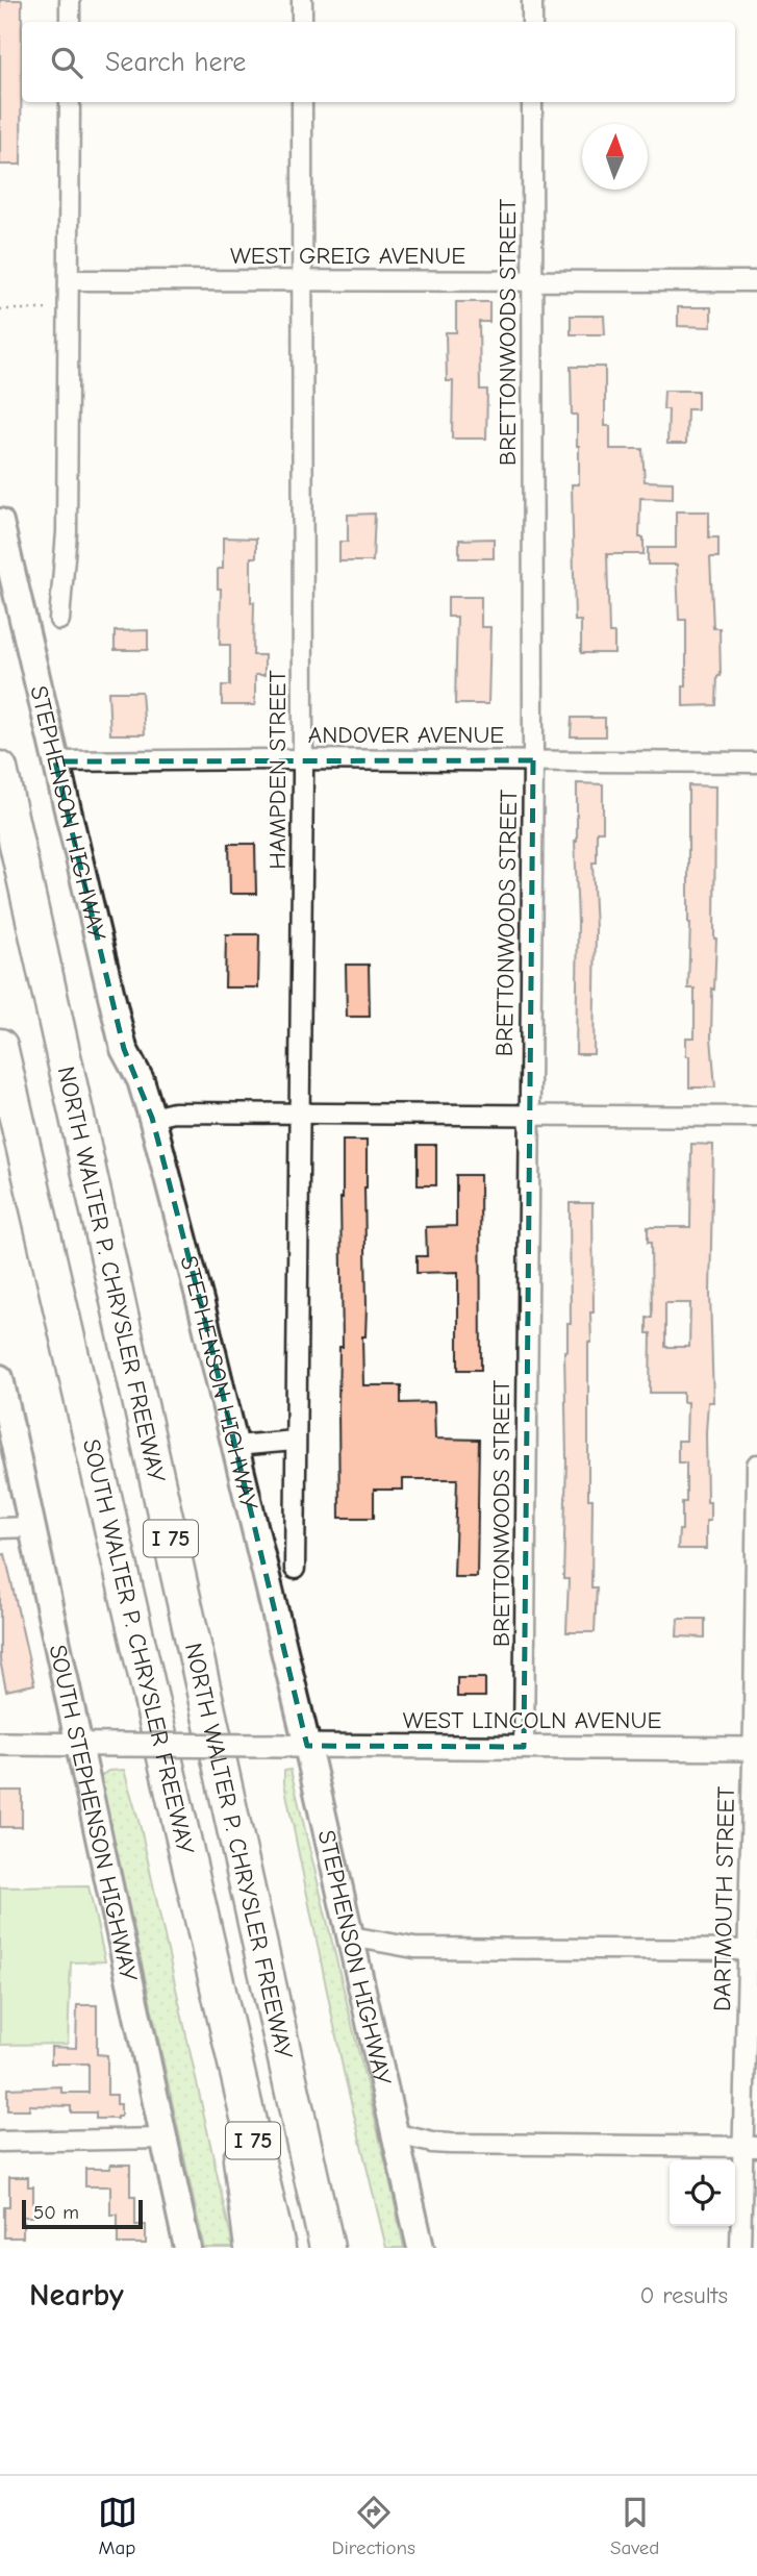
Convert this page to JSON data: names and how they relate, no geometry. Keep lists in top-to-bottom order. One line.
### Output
{"streets":{"highway":["NORTH WALTER P. CHRYSLER FREEWAY","I 75","SOUTH WALTER P. CHRYSLER FREEWAY"],"main road":["STEPHENSON HIGHWAY","SOUTH STEPHENSON HIGHWAY"],"street":["WEST GREIG AVENUE","BRETTONWOODS STREET","ANDOVER AVENUE","HAMPDEN STREET","WEST LINCOLN AVENUE","DARTMOUTH STREET"]},"crossings":[["WEST GREIG AVENUE","BRETTONWOODS STREET"],["WEST GREIG AVENUE","HAMPDEN STREET"],["BRETTONWOODS STREET","ANDOVER AVENUE"],["BRETTONWOODS STREET","WEST LINCOLN AVENUE"],["ANDOVER AVENUE","HAMPDEN STREET"],["ANDOVER AVENUE","STEPHENSON HIGHWAY"],["STEPHENSON HIGHWAY","WEST LINCOLN AVENUE"],["WEST LINCOLN AVENUE","SOUTH STEPHENSON HIGHWAY"],["WEST LINCOLN AVENUE","DARTMOUTH STREET"]],"scale_bar":"50 m","north":"top","page":{"search":"Search here","scale":"50 m","heading":["Nearby","0 results"],"nav":["Map","Directions","Saved"]}}
